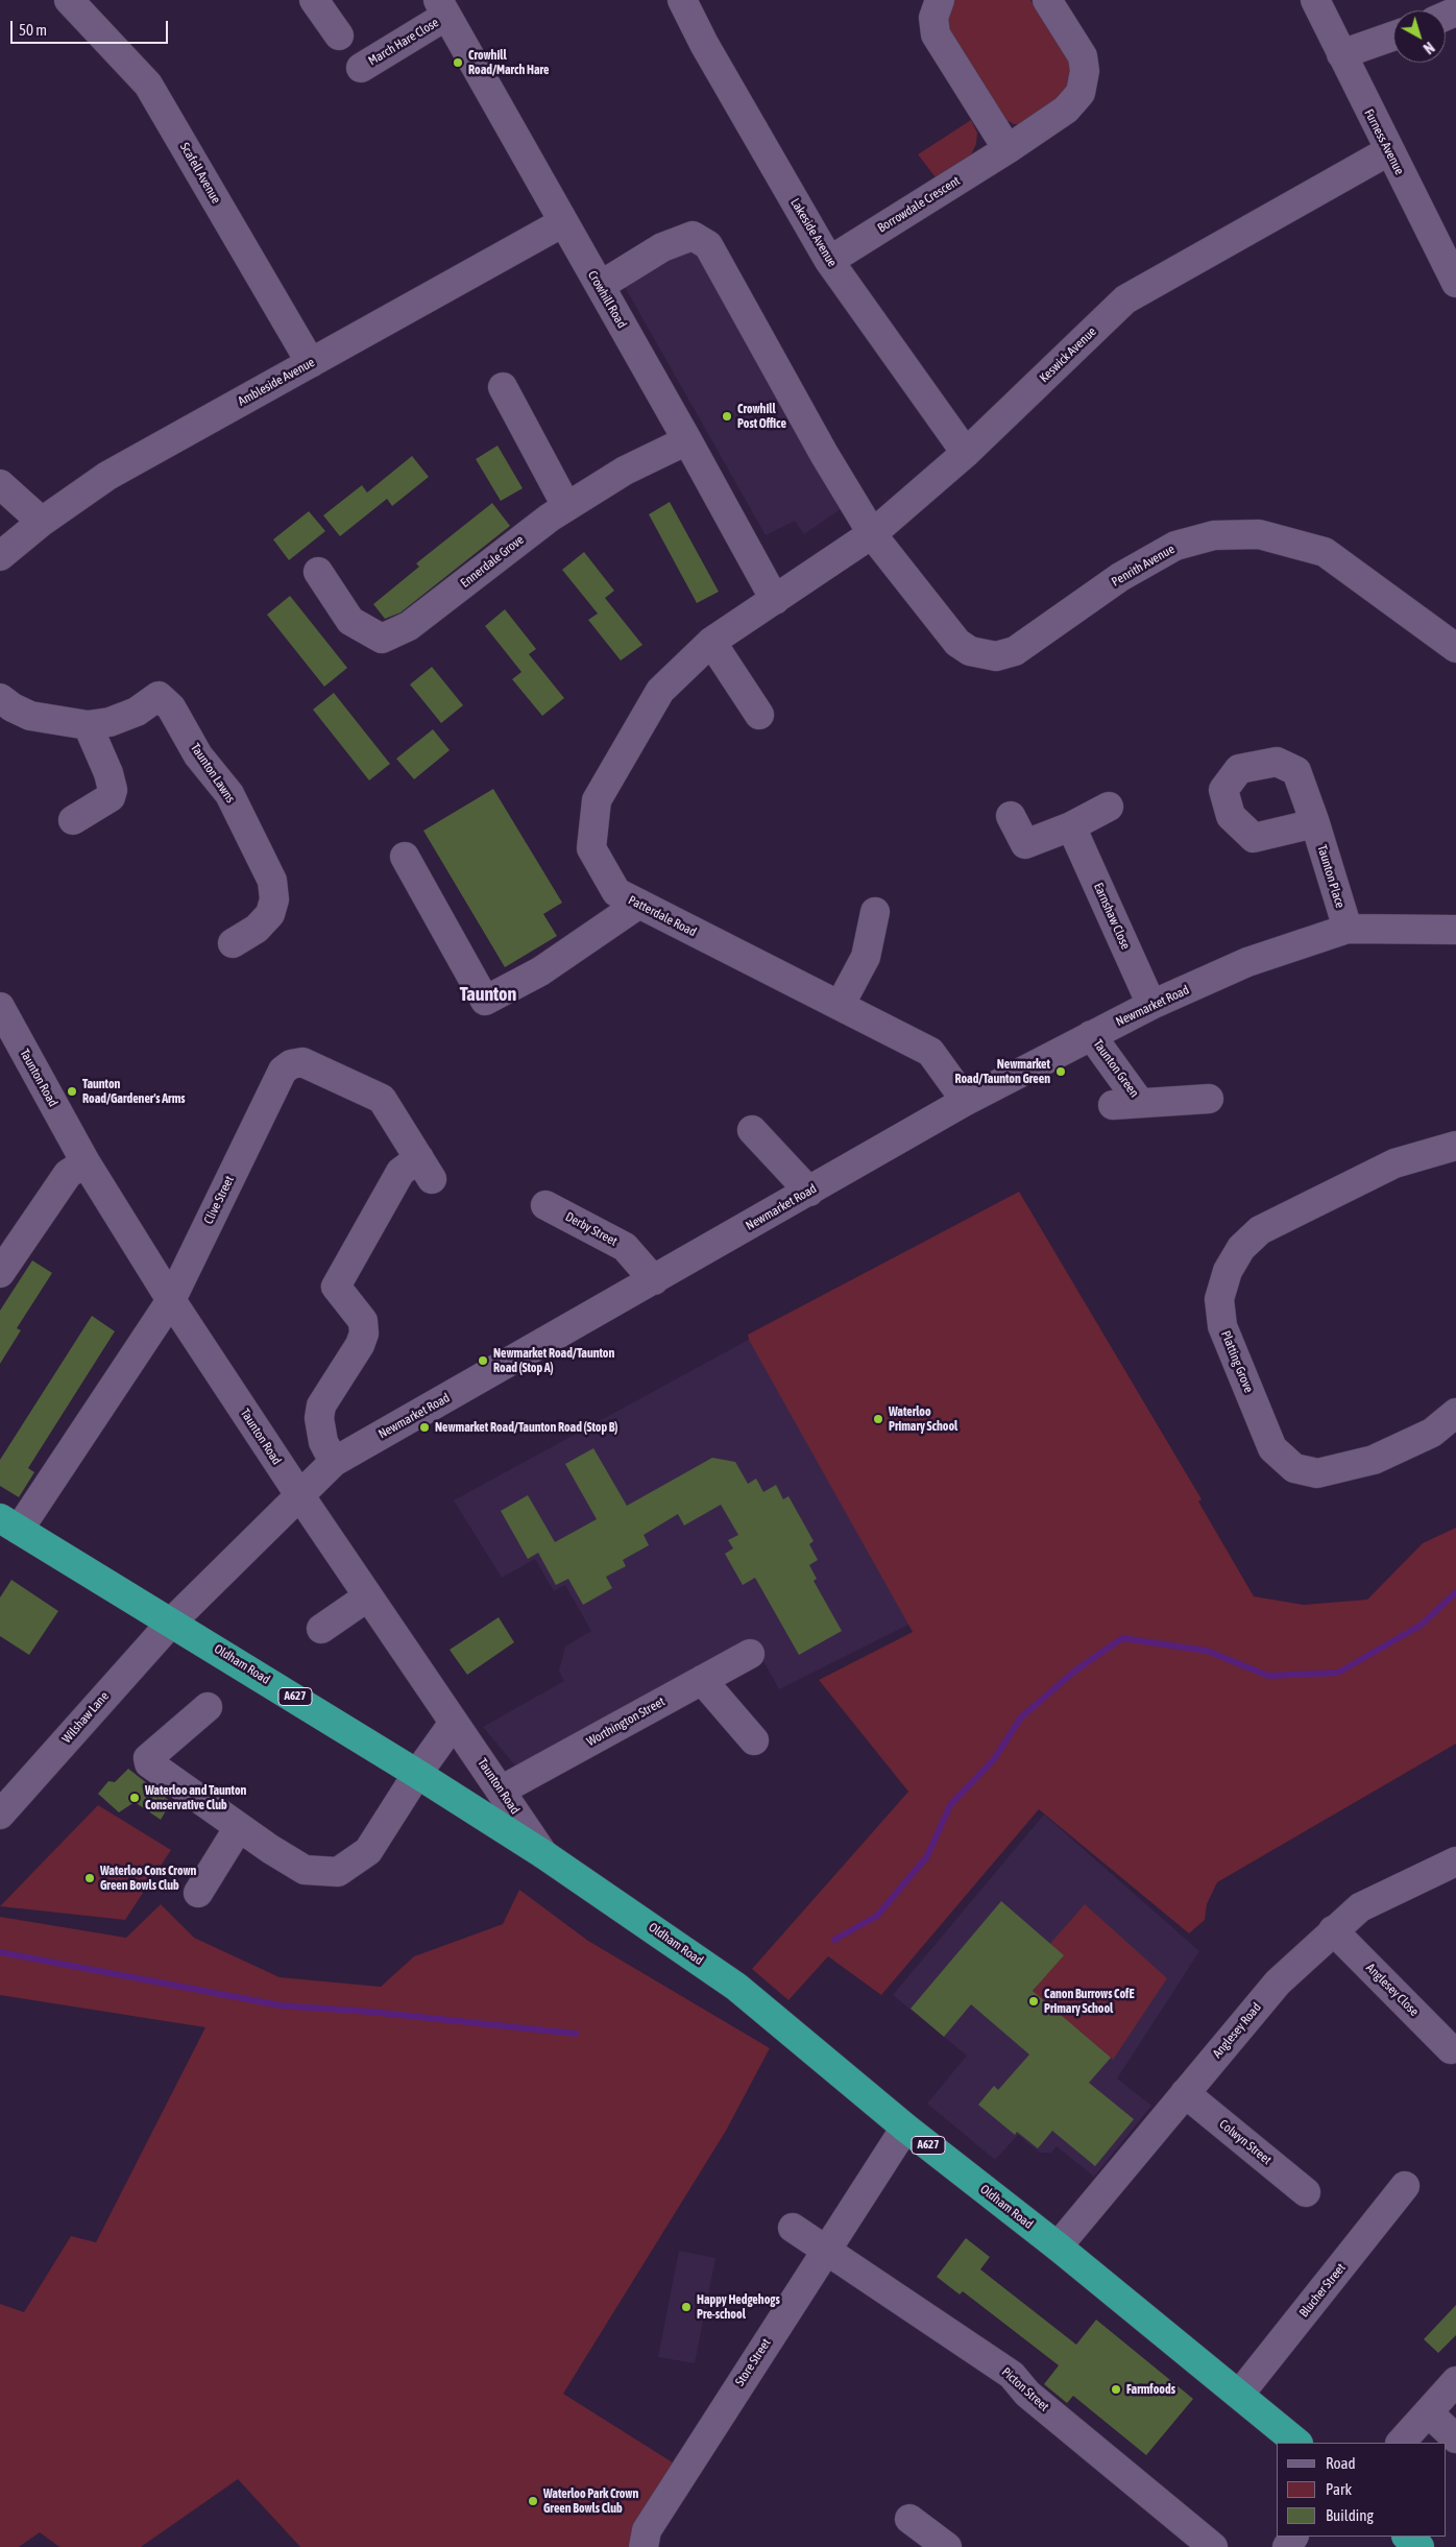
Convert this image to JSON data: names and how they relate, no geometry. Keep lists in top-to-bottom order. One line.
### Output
{"streets":{"highway":["Oldham Road","A627"],"street":["March Hare Close","Furness Avenue","Scafell Avenue","Borrowdale Crescent","Lakeside Avenue","Crowhill Road","Keswick Avenue","Ambleside Avenue","Ennerdale Grove","Penrith Avenue","Taunton Lawns","Taunton Place","Patterdale Road","Earnshaw Close","Newmarket Road","Taunton Green","Taunton Road","Clive Street","Derby Street","Platting Grove","Wilshaw Lane","Worthington Street","Anglesey Close","Anglesey Road","Colwyn Street","Blucher Street","Store Street","Picton Street"]},"crossings":[["March Hare Close","Crowhill Road"],["Furness Avenue","Keswick Avenue"],["Scafell Avenue","Ambleside Avenue"],["Borrowdale Crescent","Lakeside Avenue"],["Lakeside Avenue","Keswick Avenue"],["Crowhill Road","Keswick Avenue"],["Crowhill Road","Ambleside Avenue"],["Crowhill Road","Ennerdale Grove"],["Crowhill Road","Penrith Avenue"],["Crowhill Road","Patterdale Road"],["Keswick Avenue","Penrith Avenue"],["Keswick Avenue","Patterdale Road"],["Taunton Place","Newmarket Road"],["Patterdale Road","Newmarket Road"],["Earnshaw Close","Newmarket Road"],["Newmarket Road","Taunton Green"],["Newmarket Road","Taunton Road"],["Newmarket Road","Clive Street"],["Newmarket Road","Derby Street"],["Newmarket Road","Oldham Road"],["Newmarket Road","Wilshaw Lane"],["Taunton Road","Clive Street"],["Taunton Road","Oldham Road"],["Taunton Road","Worthington Street"],["Clive Street","Oldham Road"],["Oldham Road","Wilshaw Lane"],["Oldham Road","Anglesey Road"],["Oldham Road","Blucher Street"],["Oldham Road","Store Street"],["Anglesey Close","Anglesey Road"],["Anglesey Road","Colwyn Street"],["Store Street","Picton Street"]],"districts":["Taunton"],"places":["Crowhill Road/March Hare","Crowhill Post Office","Newmarket Road/Taunton Green","Taunton Road/Gardener's Arms","Newmarket Road/Taunton Road (Stop A)","Waterloo Primary School","Newmarket Road/Taunton Road (Stop B)","Waterloo and Taunton Conservative Club","Waterloo Cons Crown Green Bowls Club","Canon Burrows CofE Primary School","Happy Hedgehogs Pre-school","Farmfoods","Waterloo Park Crown Green Bowls Club"],"legend":["Road","Park","Building"],"scale_bar":"50 m","north":"bottom right"}
